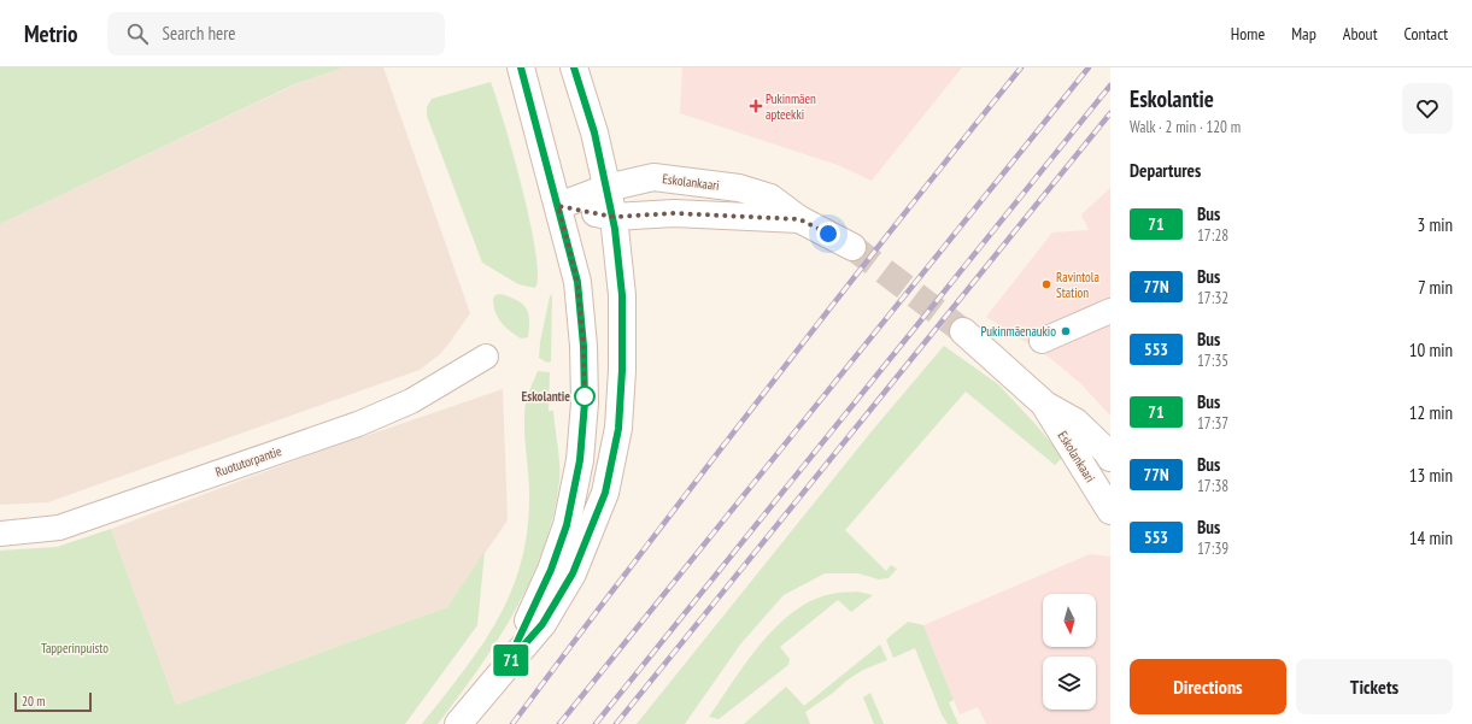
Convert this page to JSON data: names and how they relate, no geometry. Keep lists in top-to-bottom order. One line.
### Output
{"streets":{"main road":["Eskolankaari"],"street":["Ruotutorpantie"]},"parks":["Tapperinpuisto"],"places":{"health":["Pukinmäen apteekki"],"other":["Ravintola Station","Pukinmäenaukio","Eskolantie"]},"lines":["bus line 71"],"scale_bar":"20 m","north":"bottom","page":{"header":"Metrio","search":"Search here","nav":["Home","Map","About","Contact"],"on_map":"71","heading":[["Eskolantie","Walk · 2 min · 120 m"],"Departures"],"list":[{"mark":"71","name":"Bus","note":"17:28","value":"3 min"},{"mark":"77N","name":"Bus","note":"17:32","value":"7 min"},{"mark":"553","name":"Bus","note":"17:35","value":"10 min"},{"mark":"71","name":"Bus","note":"17:37","value":"12 min"},{"mark":"77N","name":"Bus","note":"17:38","value":"13 min"},{"mark":"553","name":"Bus","note":"17:39","value":"14 min"}],"buttons":["Directions","Tickets"],"scale":"20 m"}}
